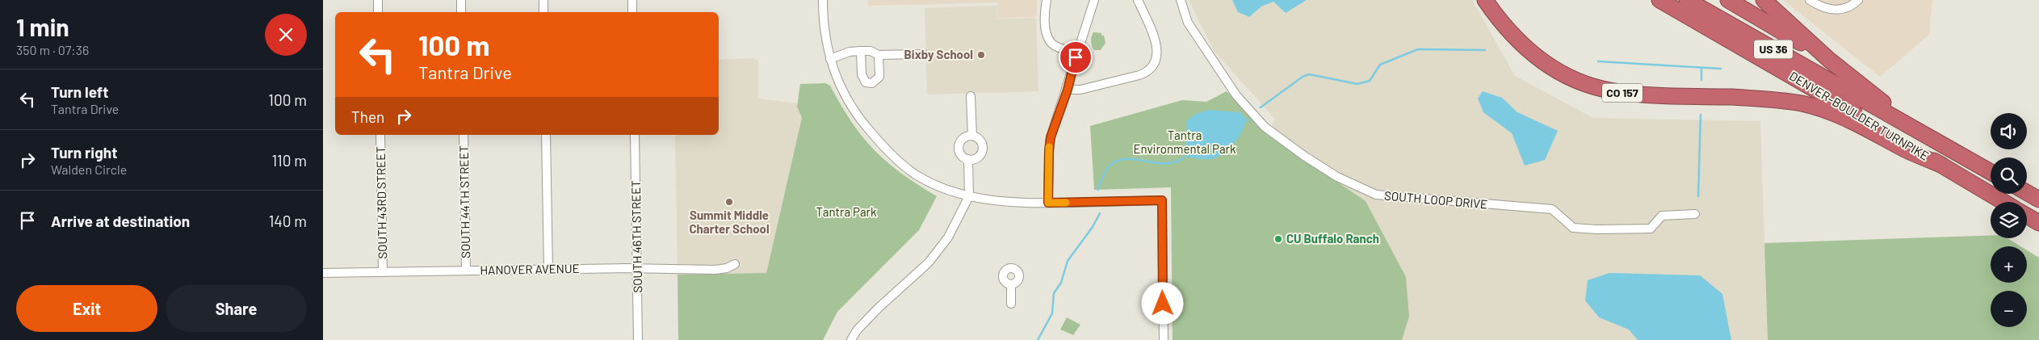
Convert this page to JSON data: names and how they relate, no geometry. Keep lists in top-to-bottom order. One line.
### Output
{"streets":{"highway":["US 36","CO 157","DENVER–BOULDER TURNPIKE"],"street":["SOUTH LOOP DRIVE","SOUTH 44TH STREET","SOUTH 43RD STREET","SOUTH 46TH STREET","HANOVER AVENUE"]},"crossings":[["CO 157","DENVER–BOULDER TURNPIKE"],["SOUTH 44TH STREET","HANOVER AVENUE"],["SOUTH 43RD STREET","HANOVER AVENUE"],["SOUTH 46TH STREET","HANOVER AVENUE"]],"parks":["Tantra Environmental Park","Tantra Park"],"places":["Bixby School","Summit Middle Charter School","CU Buffalo Ranch"],"page":{"heading":["1 min","350 m · 07:36"],"turn":["100 m","Tantra Drive"],"list":[{"name":"Turn left","note":"Tantra Drive","value":"100 m"},{"name":"Turn right","note":"Walden Circle","value":"110 m"},{"name":"Arrive at destination","value":"140 m"}],"then":"Then","map_buttons":["+","−"],"buttons":["Exit","Share"]}}
